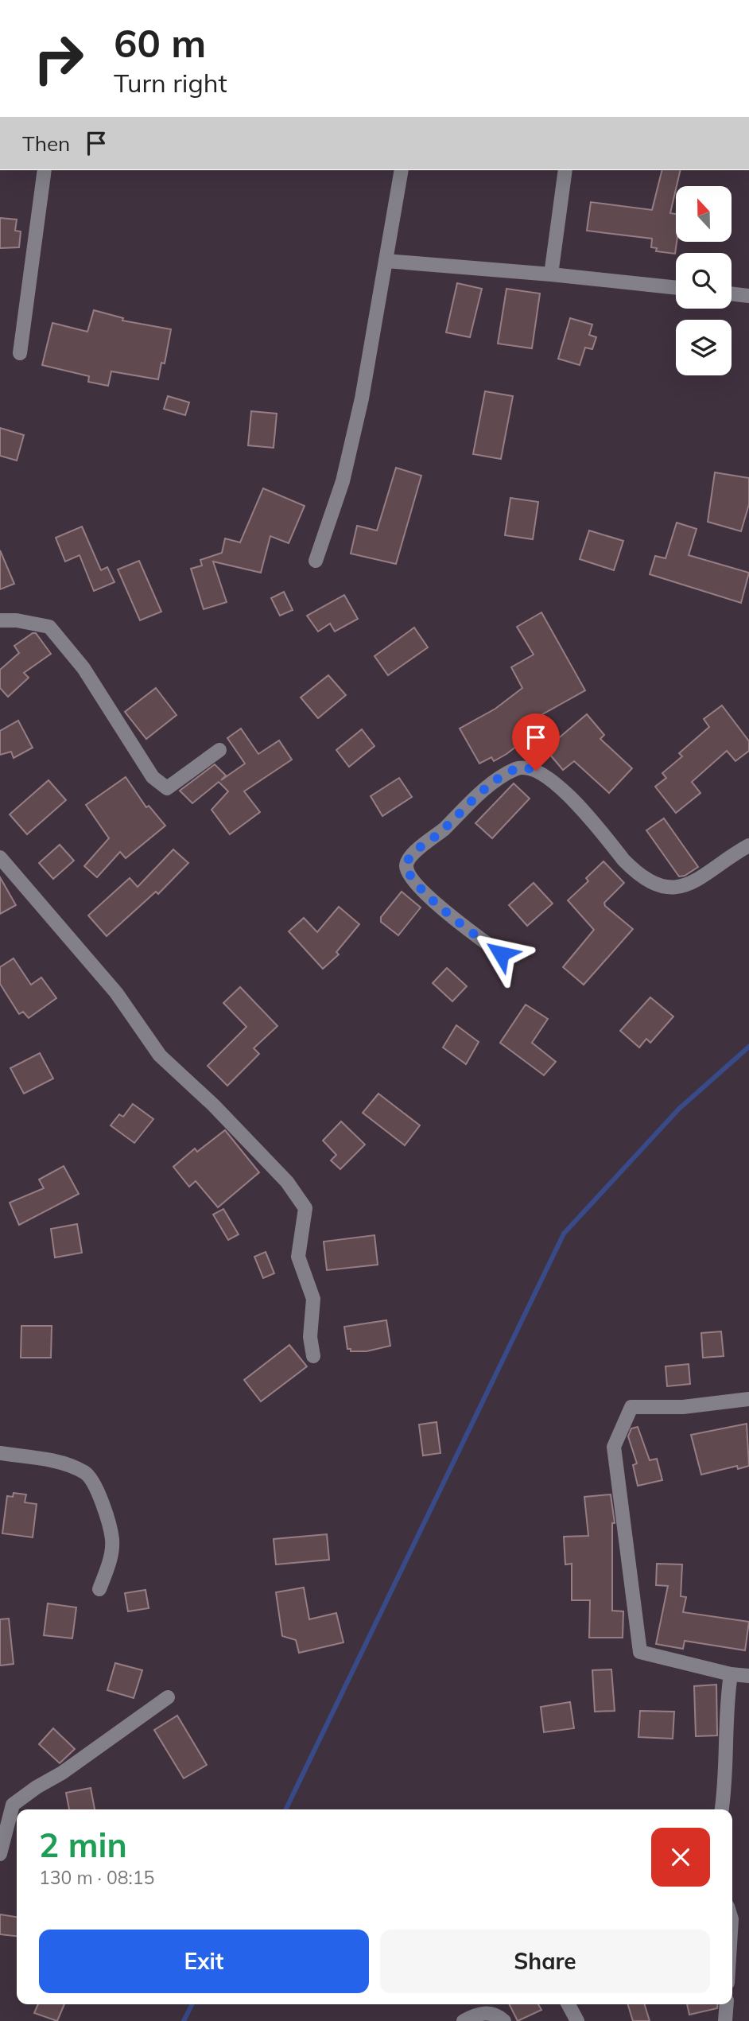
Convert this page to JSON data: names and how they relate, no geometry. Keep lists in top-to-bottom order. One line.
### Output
{"north":"top","page":{"turn":["60 m","Turn right"],"then":"Then","heading":["2 min","130 m · 08:15"],"buttons":["Exit","Share"]}}
